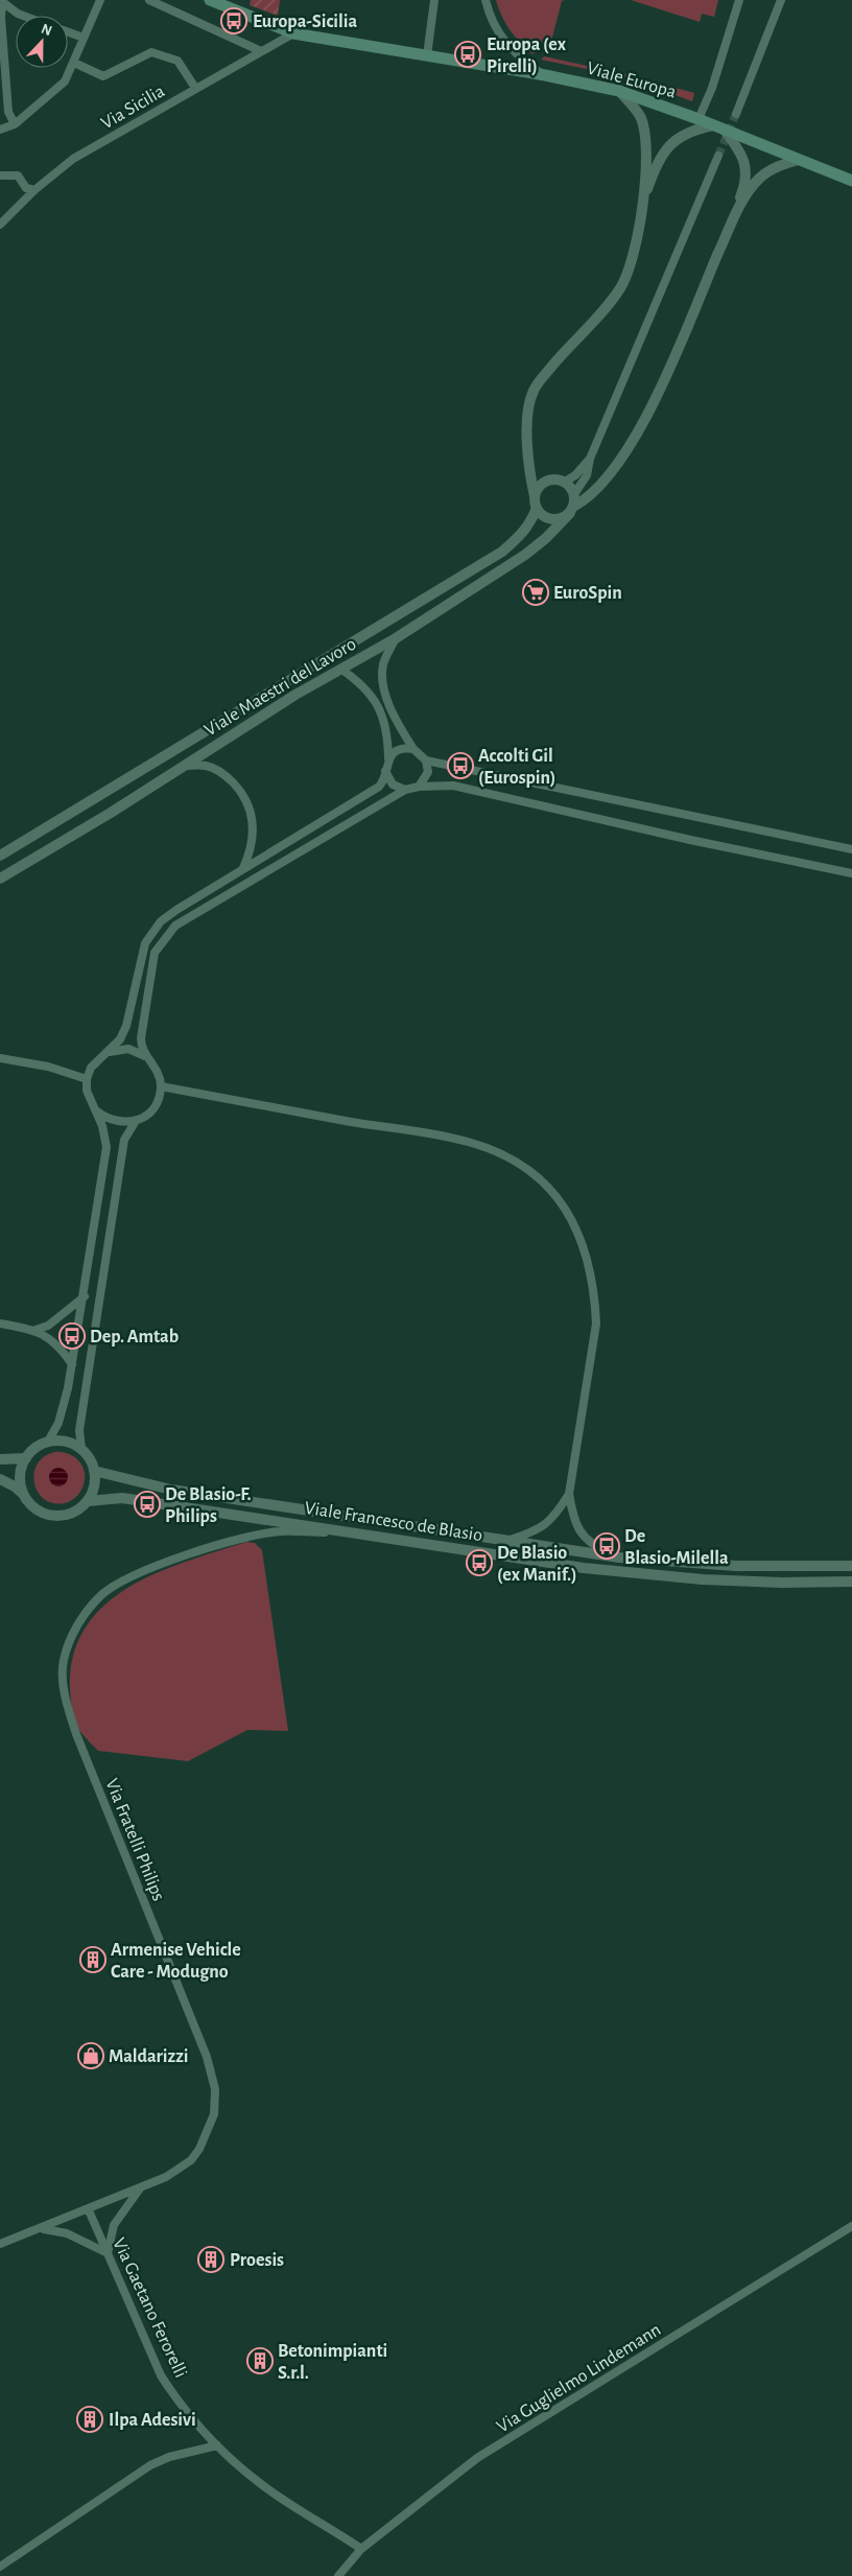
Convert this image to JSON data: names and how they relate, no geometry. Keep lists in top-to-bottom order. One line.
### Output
{"streets":{"main road":["Viale Europa"],"street":["Via Sicilia","Viale Maestri del Lavoro","Viale Francesco de Blasio","Via Fratelli Philips","Via Gaetano Ferorelli","Via Guglielmo Lindemann"]},"crossings":[["Viale Europa","Via Sicilia"],["Viale Francesco de Blasio","Via Fratelli Philips"],["Via Fratelli Philips","Via Gaetano Ferorelli"],["Via Gaetano Ferorelli","Via Guglielmo Lindemann"]],"places":{"bus stop":["Europa-Sicilia","Europa (ex Pirelli)","Accolti Gil (Eurospin)","Dep. Amtab","De Blasio-F. Philips","De Blasio-Milella","De Blasio (ex Manif.)"],"supermarket":["EuroSpin"],"building":["Armenise Vehicle Care - Modugno","Proesis","Betonimpianti S.r.l.","Ilpa Adesivi"],"shop":["Maldarizzi"]},"north":"top"}
